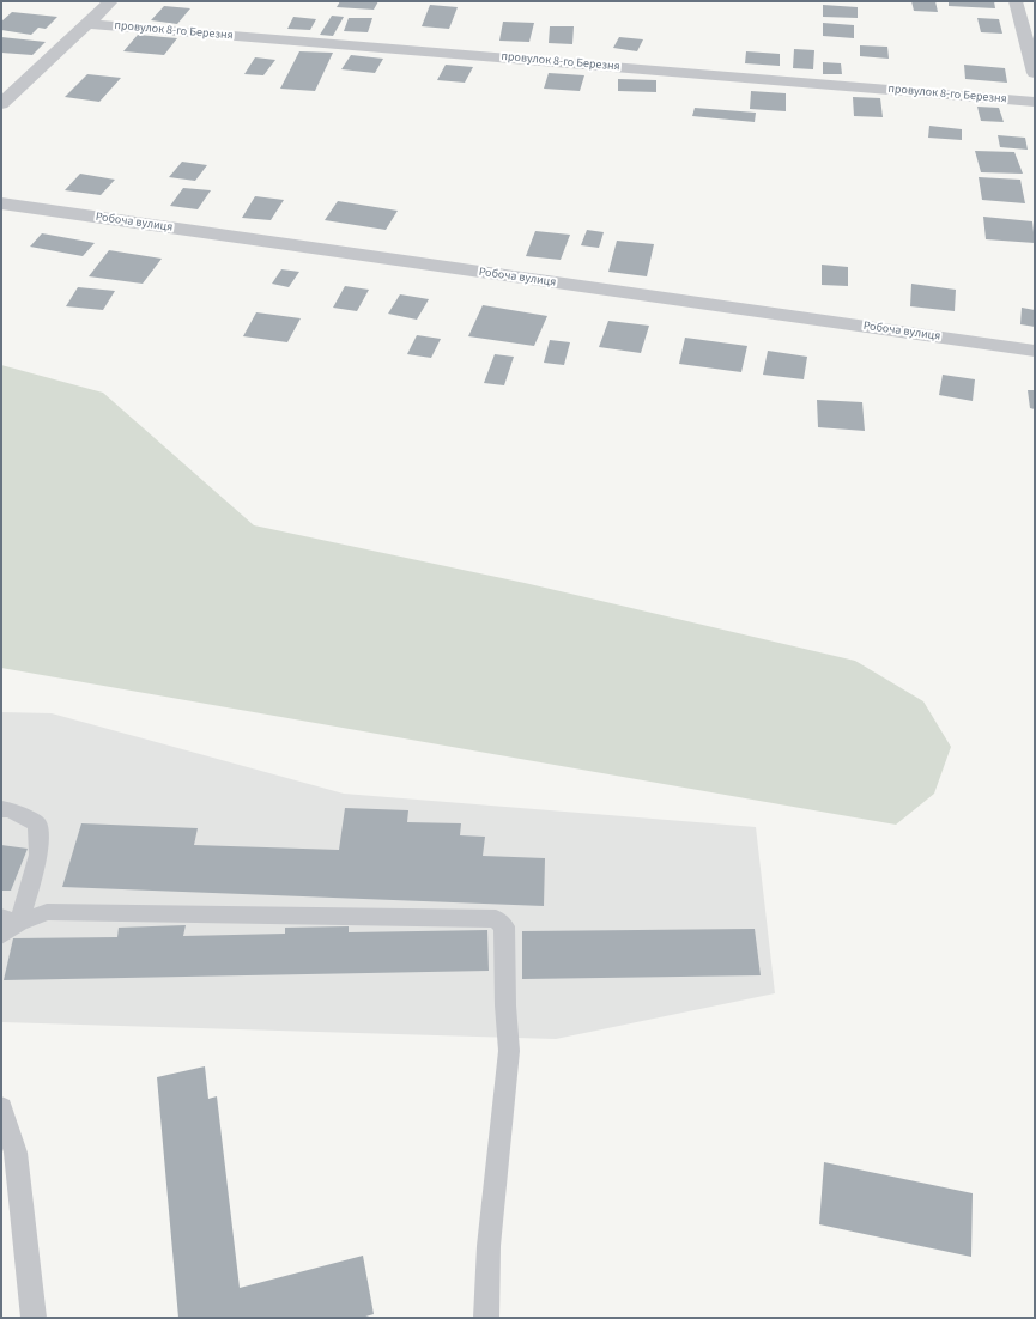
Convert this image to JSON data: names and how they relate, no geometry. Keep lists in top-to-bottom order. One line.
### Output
{"streets":{"street":["провулок 8-го Березня","Робоча вулиця"]}}
